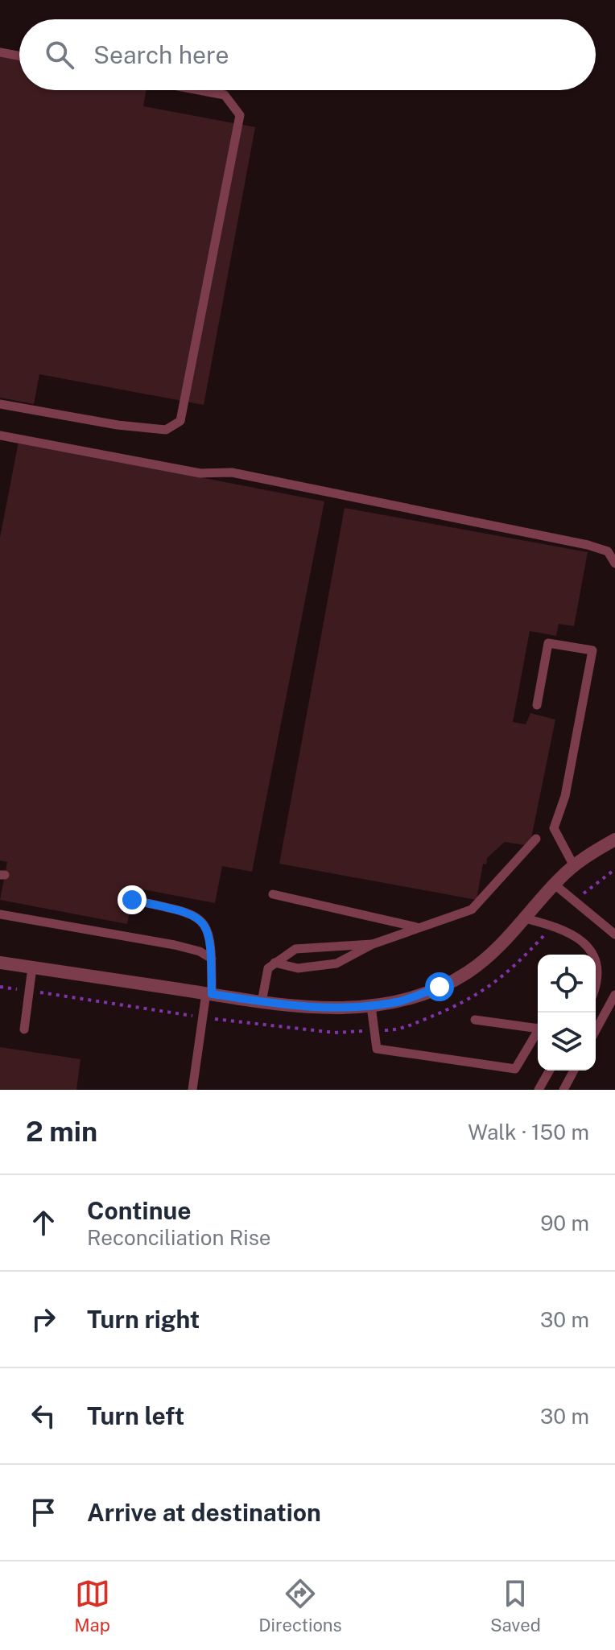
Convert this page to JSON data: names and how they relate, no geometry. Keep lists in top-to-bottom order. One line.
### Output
{"page":{"search":"Search here","heading":["2 min","Walk · 150 m"],"list":[["Continue","Reconciliation Rise","90 m"],["Turn right","30 m"],["Turn left","30 m"],"Arrive at destination"],"nav":["Map","Directions","Saved"]}}
